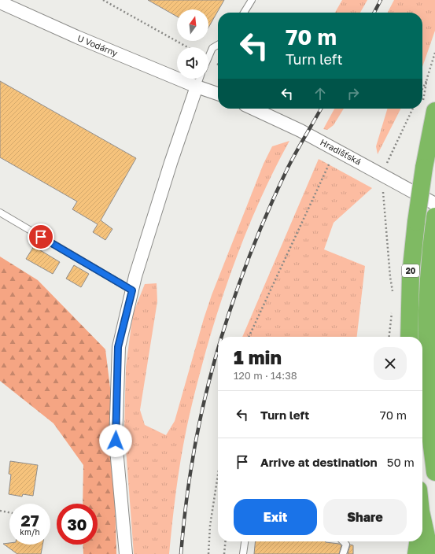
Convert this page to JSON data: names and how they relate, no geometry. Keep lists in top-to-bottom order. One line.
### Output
{"streets":{"highway":["20"],"street":["U Vodárny","Hradišťská"]},"north":"top","page":{"turn":["70 m","Turn left"],"heading":["1 min","120 m · 14:38"],"list":[{"name":"Turn left","value":"70 m"},{"name":"Arrive at destination","value":"50 m"}],"buttons":["Exit","Share"],"speed":"27 km/h","limit":"30"}}
